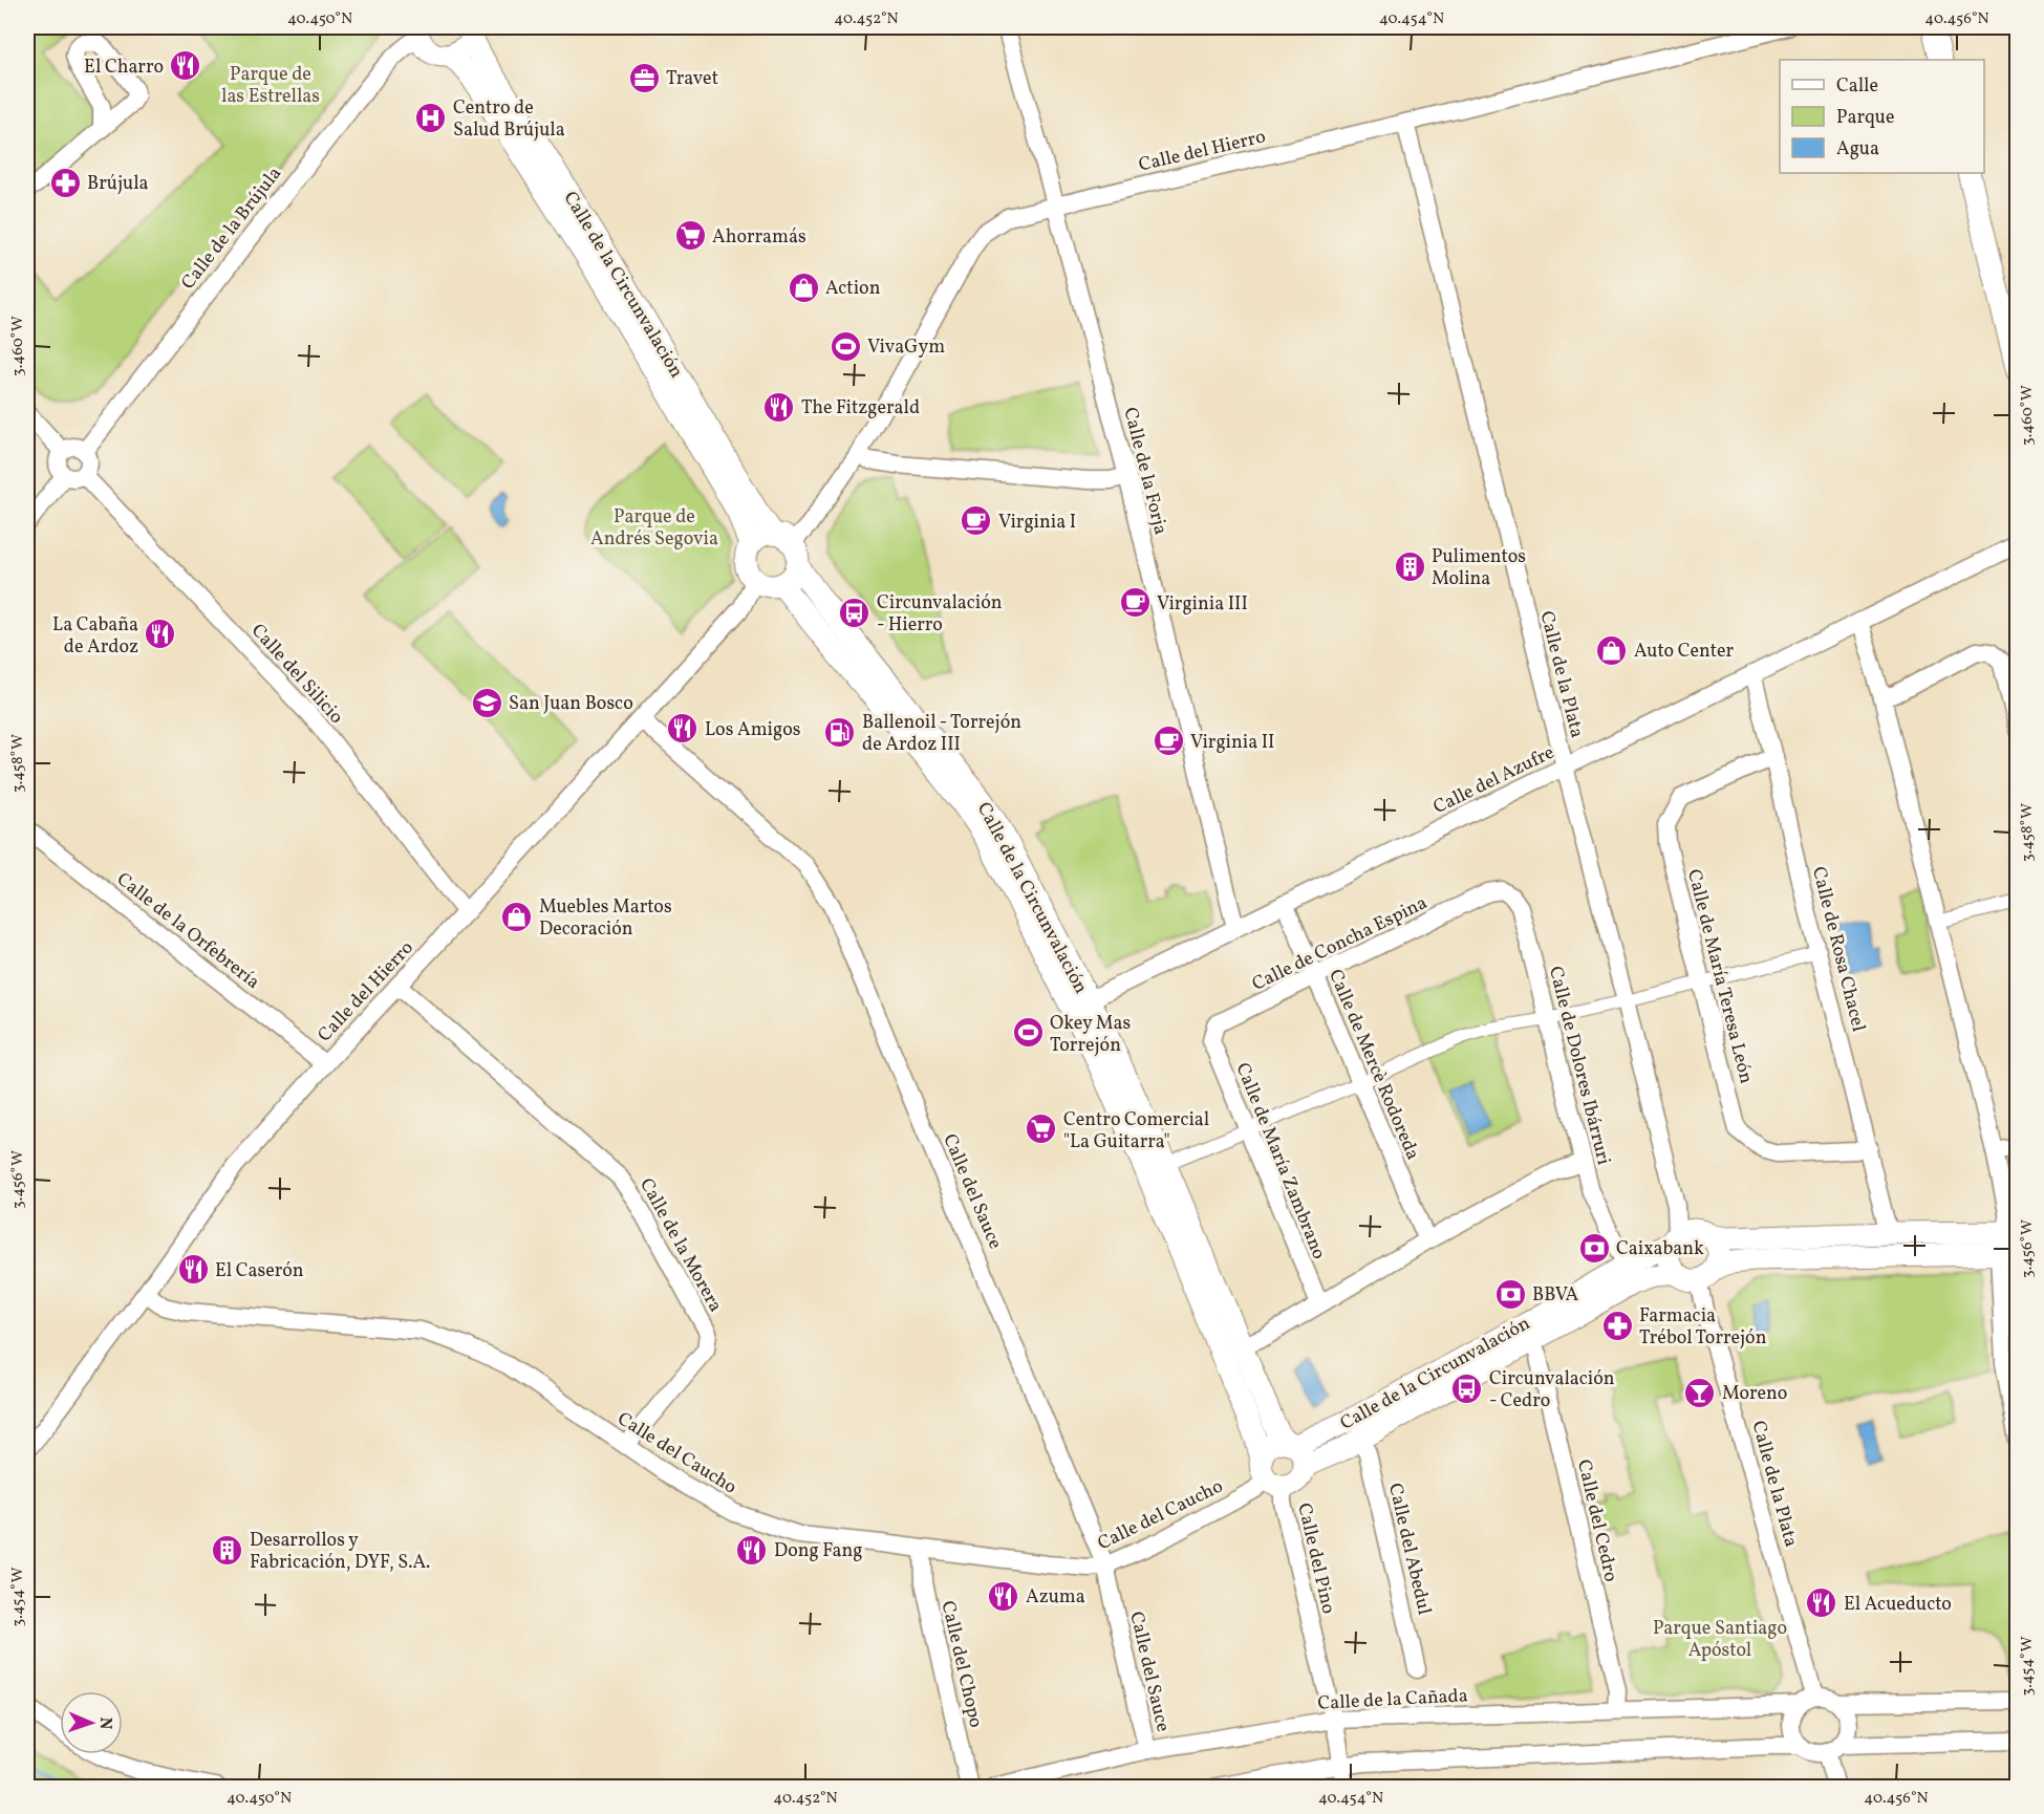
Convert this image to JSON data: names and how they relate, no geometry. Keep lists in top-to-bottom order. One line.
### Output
{"streets":{"street":["Calle del Hierro","Calle de la Brújula","Calle de la Circunvalación","Calle de la Forja","Calle del Silicio","Calle de la Plata","Calle del Azufre","Calle de la Orfebrería","Calle de Concha Espina","Calle de Rosa Chacel","Calle de María Teresa León","Calle de Mercè Rodoreda","Calle de Dolores Ibárruri","Calle de María Zambrano","Calle del Sauce","Calle de la Morera","Calle del Caucho","Calle del Cedro","Calle del Abedul","Calle del Pino","Calle del Chopo","Calle de la Cañada"]},"crossings":[["Calle del Hierro","Calle de la Circunvalación"],["Calle del Hierro","Calle de la Forja"],["Calle del Hierro","Calle del Silicio"],["Calle del Hierro","Calle de la Plata"],["Calle del Hierro","Calle de la Orfebrería"],["Calle del Hierro","Calle del Sauce"],["Calle del Hierro","Calle de la Morera"],["Calle del Hierro","Calle del Caucho"],["Calle de la Brújula","Calle del Silicio"],["Calle de la Circunvalación","Calle de la Plata"],["Calle de la Circunvalación","Calle del Azufre"],["Calle de la Circunvalación","Calle de Dolores Ibárruri"],["Calle de la Circunvalación","Calle del Caucho"],["Calle de la Circunvalación","Calle del Cedro"],["Calle de la Circunvalación","Calle del Abedul"],["Calle de la Circunvalación","Calle del Pino"],["Calle de la Forja","Calle del Azufre"],["Calle de la Plata","Calle del Azufre"],["Calle de la Plata","Calle de la Cañada"],["Calle del Azufre","Calle de Rosa Chacel"],["Calle del Azufre","Calle de Mercè Rodoreda"],["Calle de Concha Espina","Calle de Mercè Rodoreda"],["Calle de Concha Espina","Calle de Dolores Ibárruri"],["Calle de Concha Espina","Calle de María Zambrano"],["Calle de Rosa Chacel","Calle de María Teresa León"],["Calle del Sauce","Calle del Caucho"],["Calle del Sauce","Calle de la Cañada"],["Calle de la Morera","Calle del Caucho"],["Calle del Caucho","Calle del Pino"],["Calle del Caucho","Calle del Chopo"],["Calle del Cedro","Calle de la Cañada"],["Calle del Pino","Calle de la Cañada"]],"parks":["Parque de las Estrellas","Parque de Andrés Segovia","Parque Santiago Apóstol"],"places":{"restaurant":["El Charro","The Fitzgerald","La Cabaña de Ardoz","Los Amigos","El Caserón","Dong Fang","Azuma","El Acueducto"],"office":["Travet"],"hospital":["Centro de Salud Brújula"],"pharmacy":["Brújula","Farmacia Trébol Torrejón"],"supermarket":["Ahorramás","Centro Comercial \"La Guitarra\""],"shop":["Action","Auto Center","Muebles Martos Decoración"],"sports":["VivaGym","Okey Mas Torrejón"],"cafe":["Virginia I","Virginia III","Virginia II"],"building":["Pulimentos Molina","Desarrollos y Fabricación, DYF, S.A."],"bus stop":["Circunvalación - Hierro","Circunvalación - Cedro"],"school or university":["San Juan Bosco"],"fuel station":["Ballenoil - Torrejón de Ardoz III"],"bank":["Caixabank","BBVA"],"bar":["Moreno"]},"legend":["Calle","Parque","Agua"],"north":"right","coordinates":["40.450°N","40.452°N","40.454°N","40.456°N","3.460°W","3.458°W","3.456°W","3.454°W"]}
